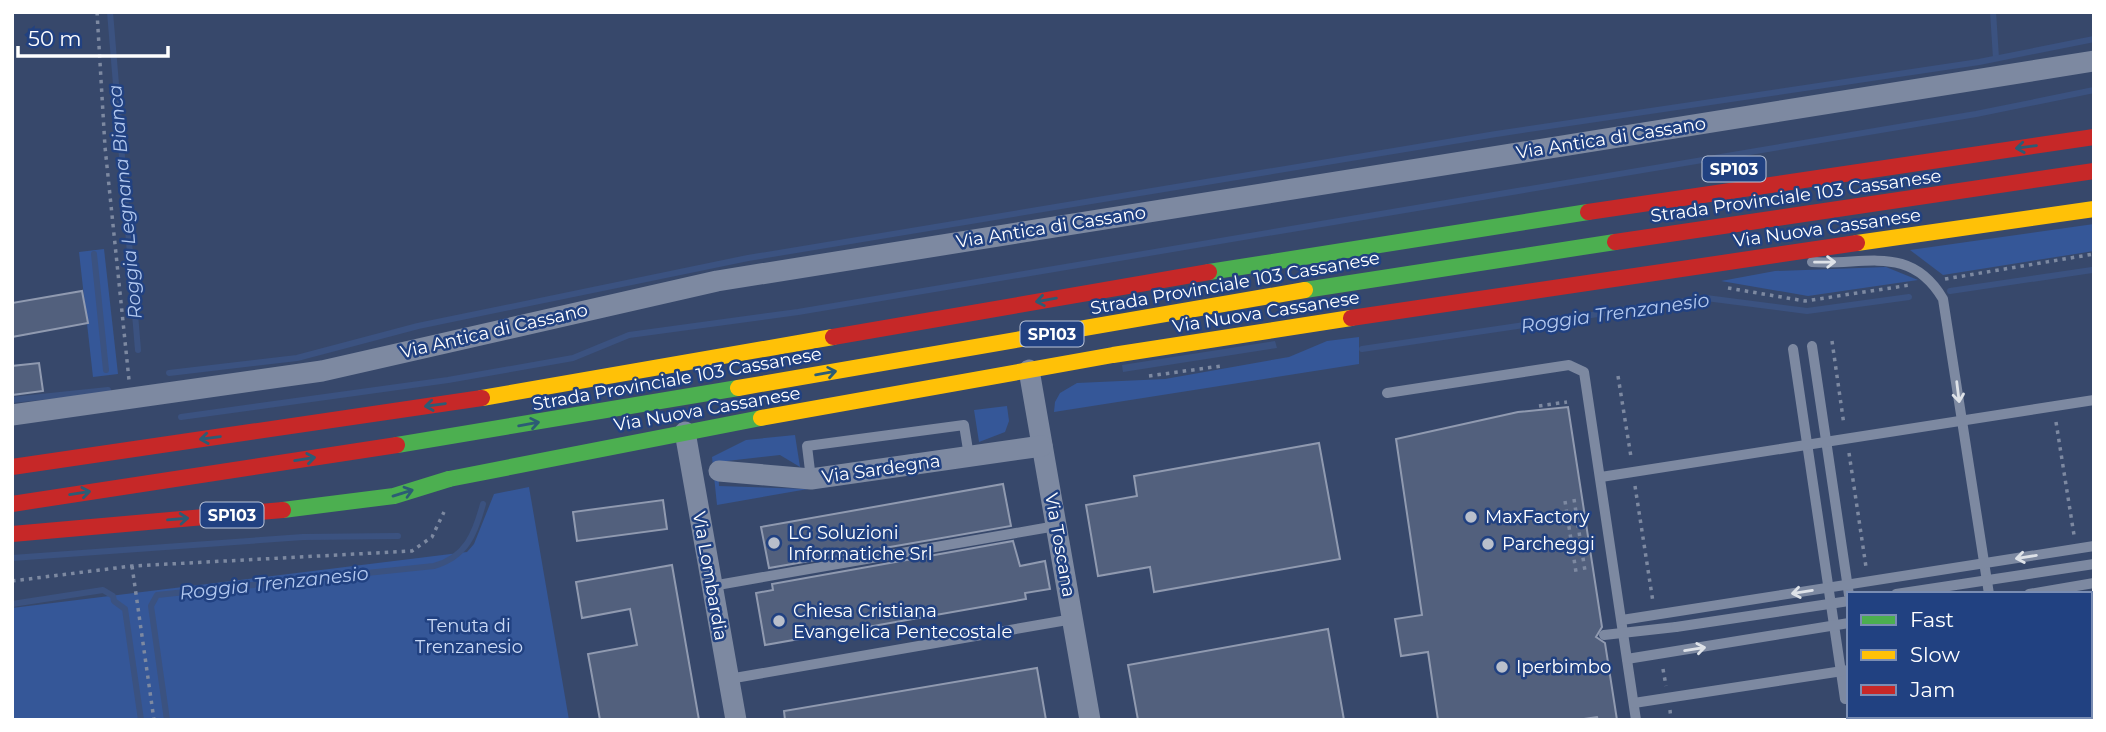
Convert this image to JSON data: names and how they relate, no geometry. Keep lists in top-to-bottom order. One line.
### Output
{"streets":{"main road":["SP103","Strada Provinciale 103 Cassanese","Via Nuova Cassanese"],"street":["Via Antica di Cassano","Via Sardegna","Via Toscana","Via Lombardia"]},"crossings":[["SP103","Strada Provinciale 103 Cassanese"],["SP103","Via Nuova Cassanese"],["Via Nuova Cassanese","Via Toscana"],["Via Nuova Cassanese","Via Lombardia"],["Via Sardegna","Via Toscana"]],"water":["Roggia Legnana Bianca","Roggia Trenzanesio"],"parks":["Tenuta di Trenzanesio"],"places":["MaxFactory","LG Soluzioni Informatiche Srl","Parcheggi","Chiesa Cristiana Evangelica Pentecostale","Iperbimbo"],"legend":["Fast","Slow","Jam"],"scale_bar":"50 m"}
